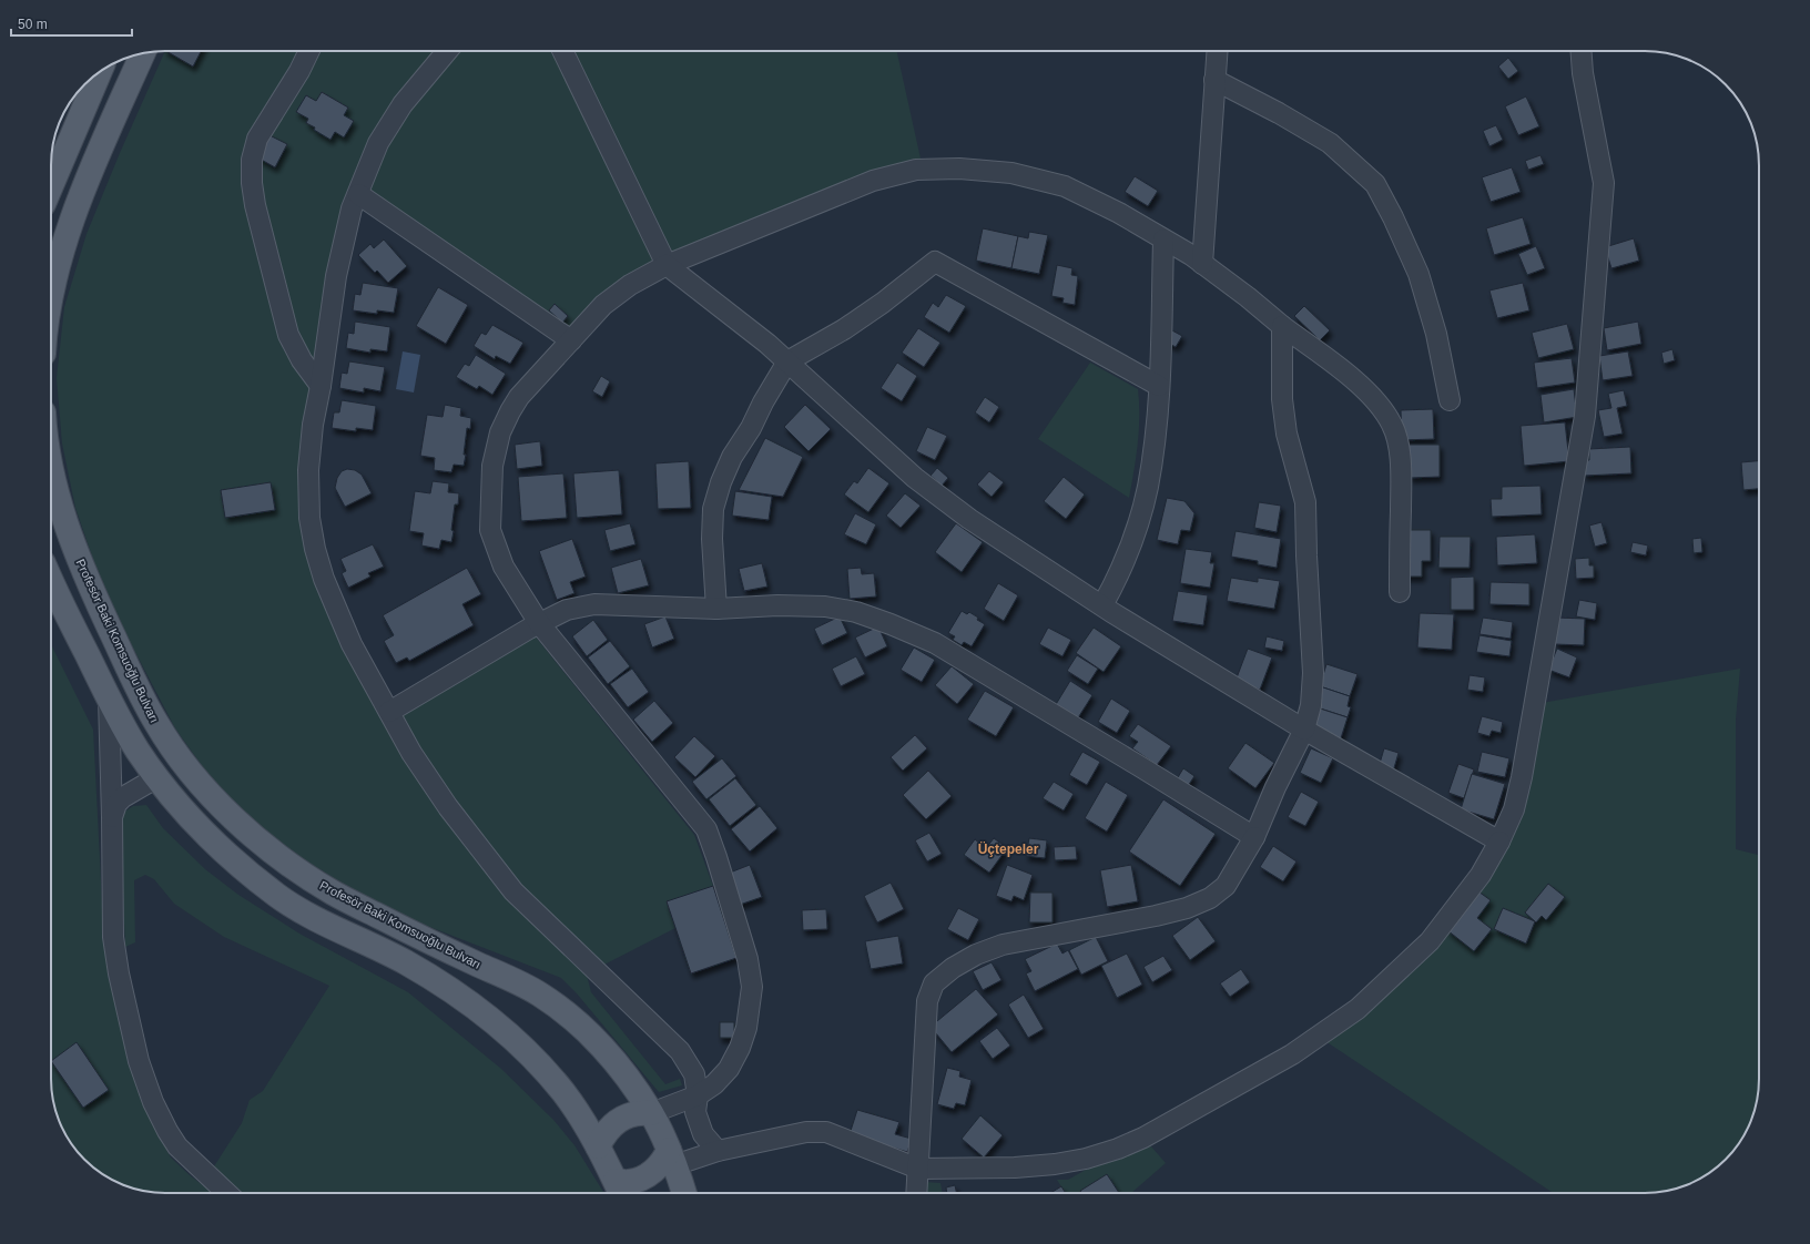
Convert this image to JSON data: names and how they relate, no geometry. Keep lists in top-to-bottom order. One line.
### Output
{"streets":{"main road":["Profesör Baki Komsuoğlu Bulvarı"]},"districts":["Üçtepeler"],"scale_bar":"50 m"}
